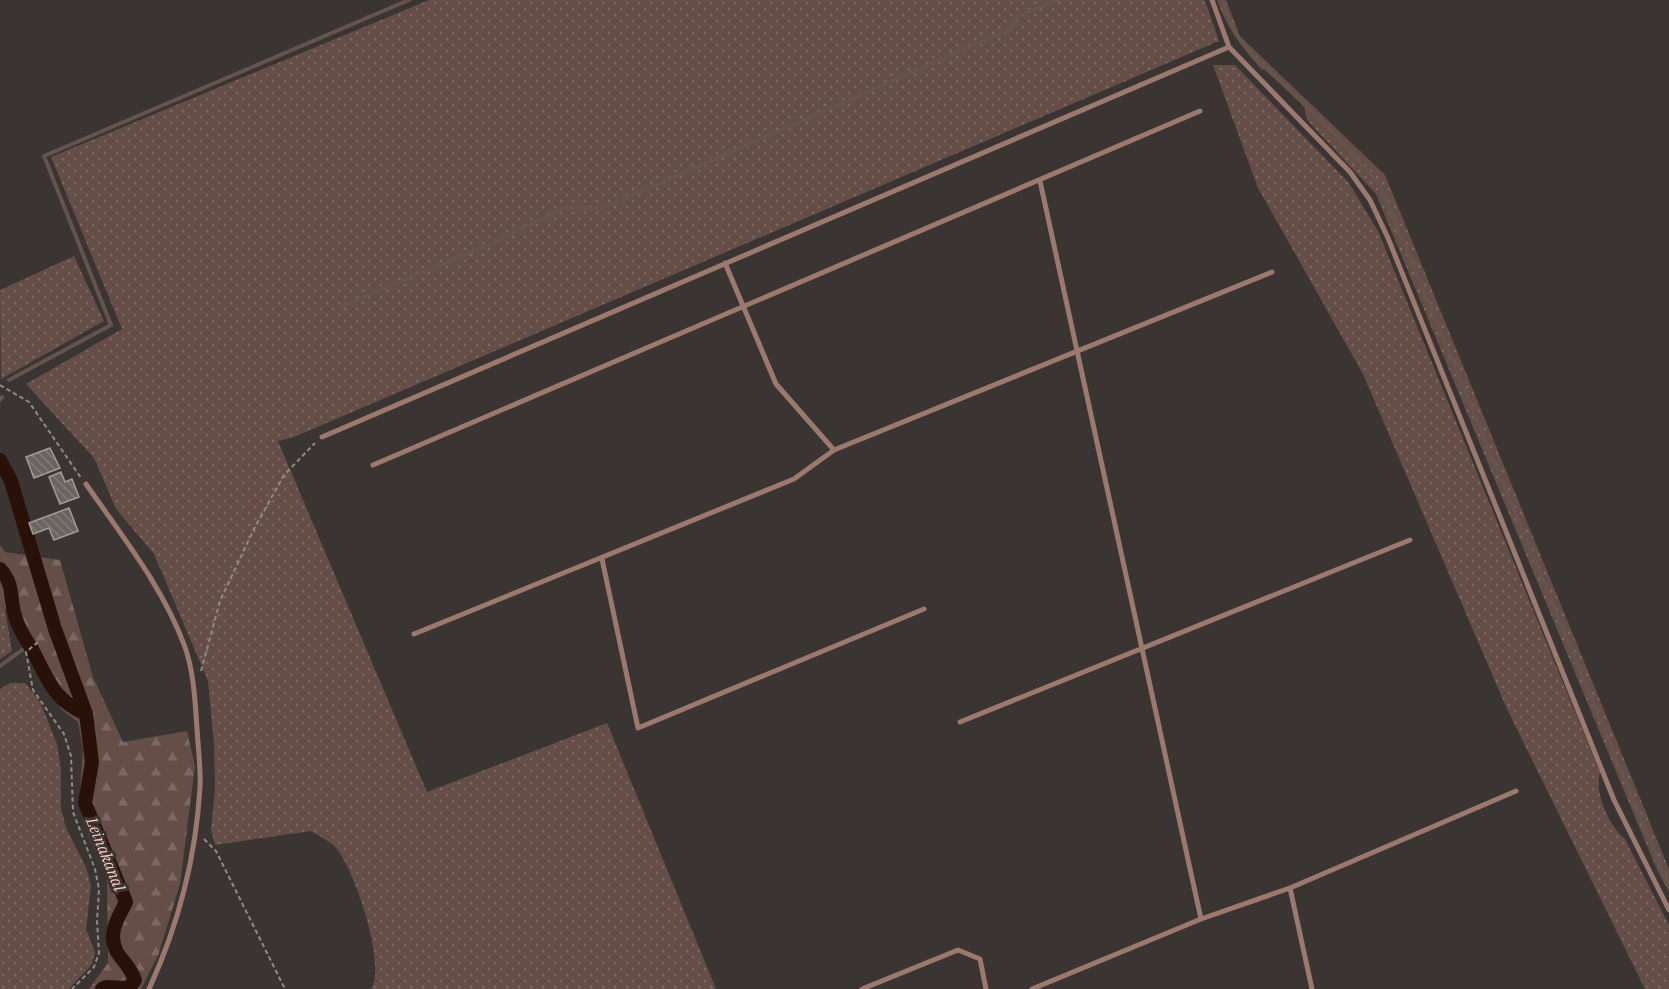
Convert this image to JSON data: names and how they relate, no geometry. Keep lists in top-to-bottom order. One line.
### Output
{"water":["Leinakanal"]}
